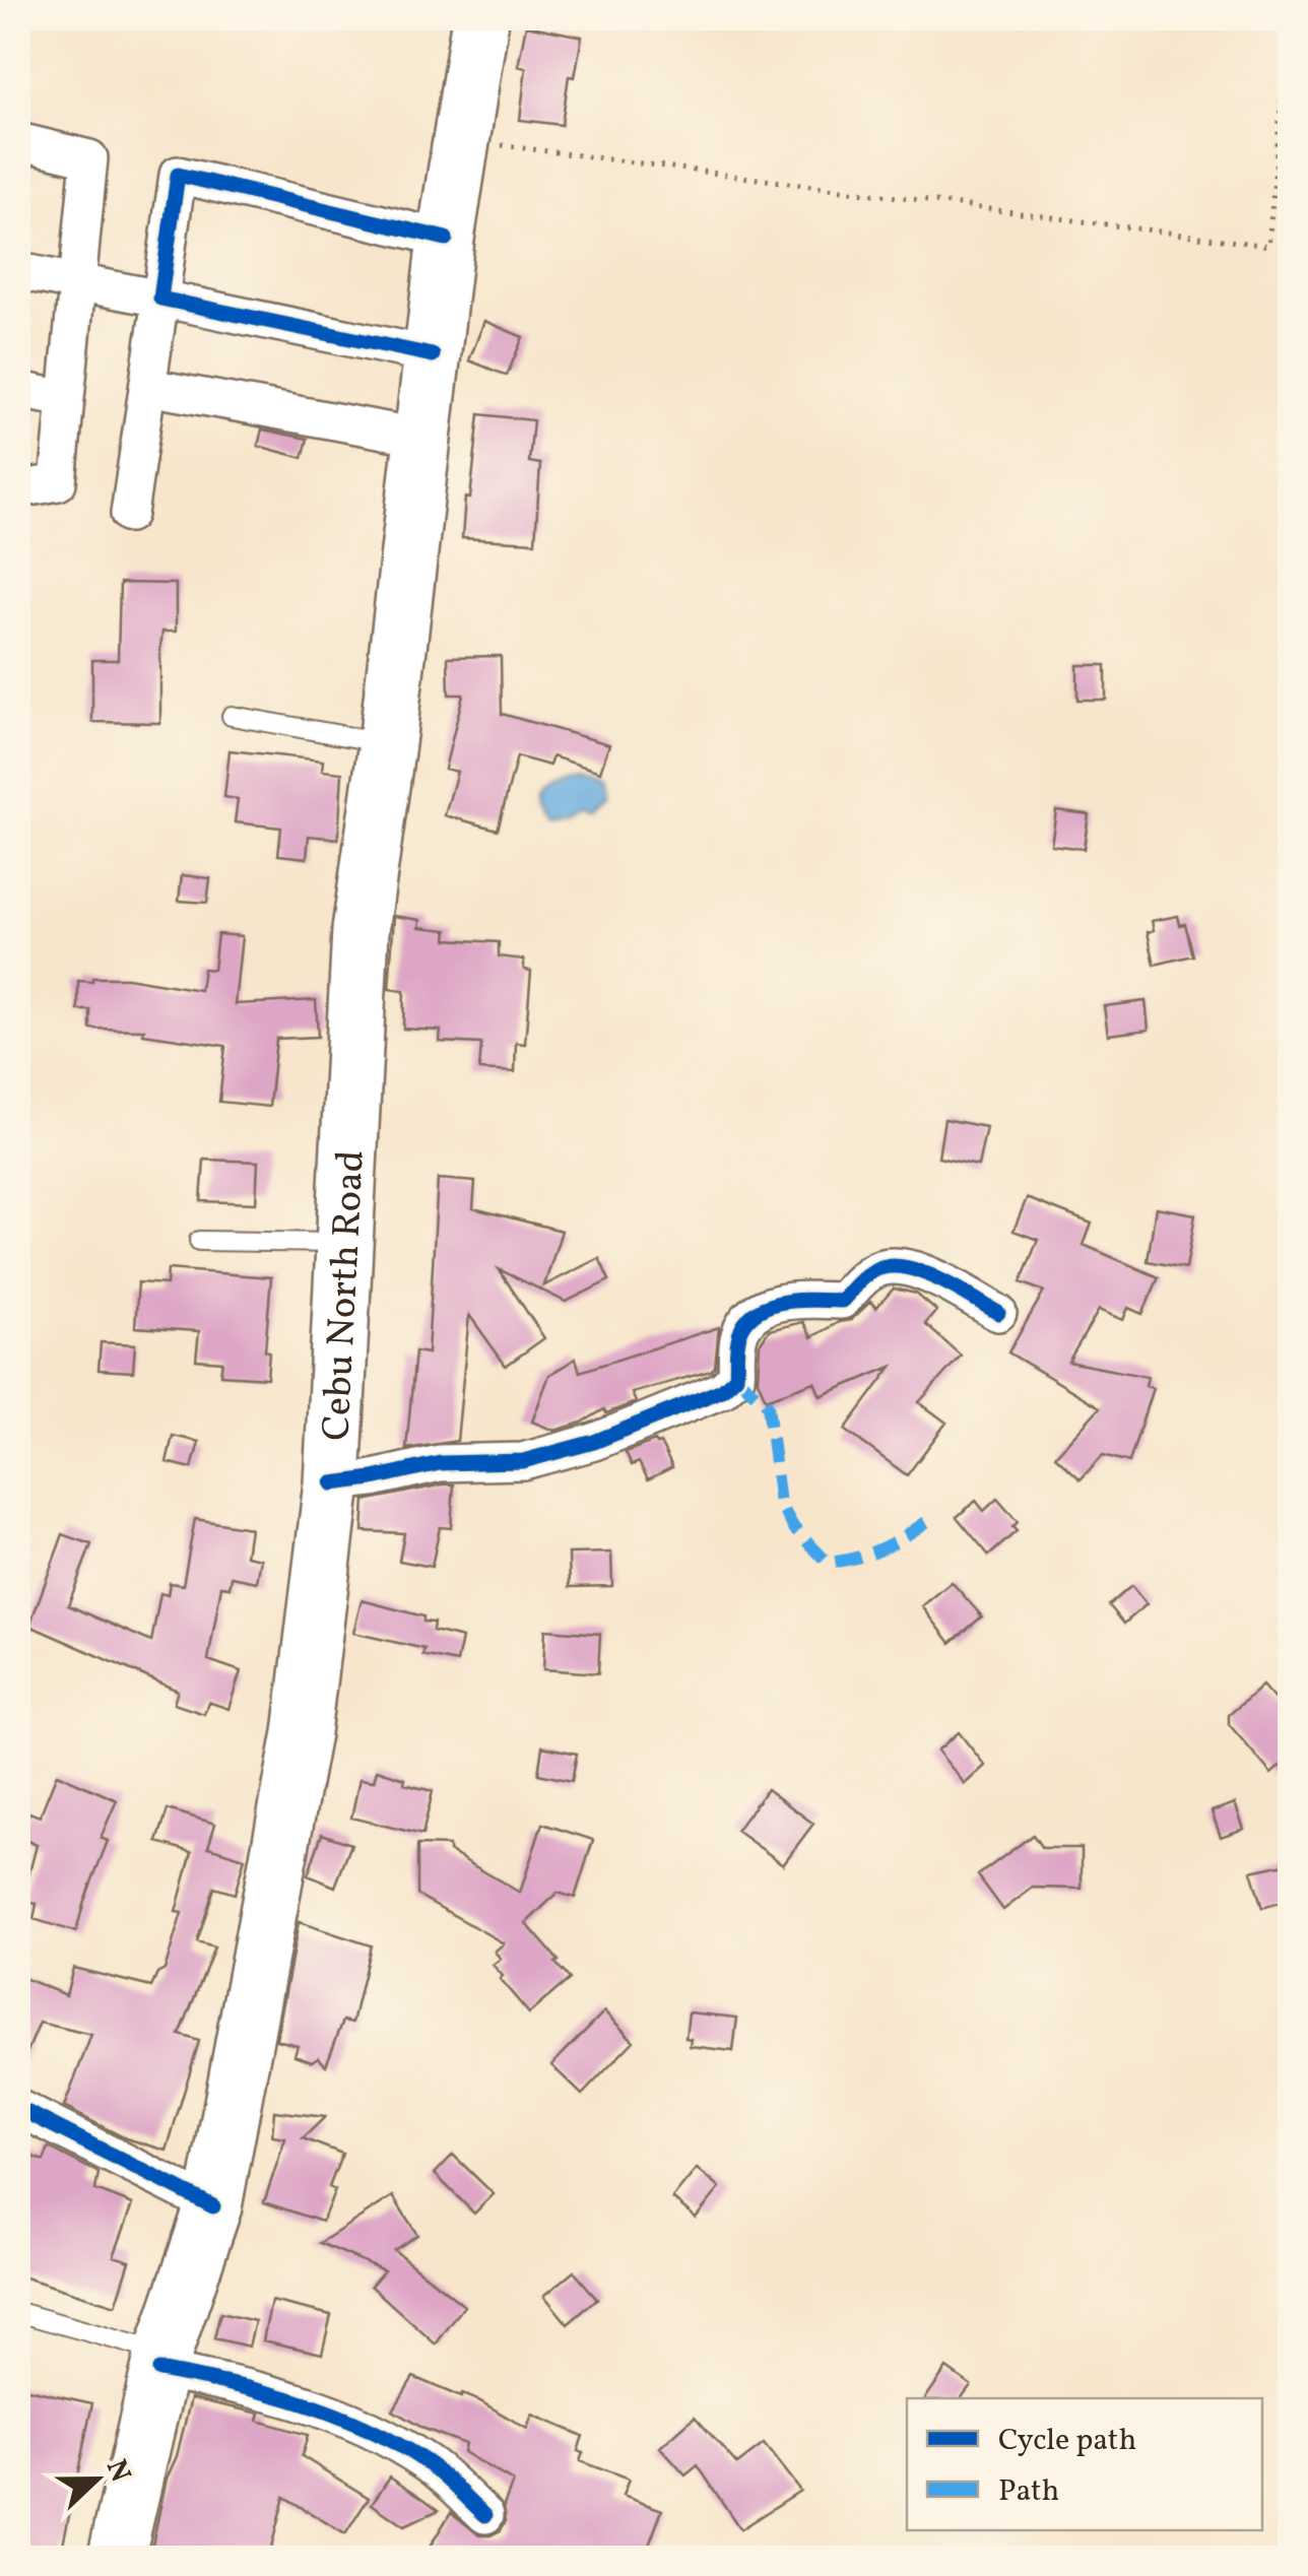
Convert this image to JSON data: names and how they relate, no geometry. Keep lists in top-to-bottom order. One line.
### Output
{"streets":{"highway":["Cebu North Road"]},"legend":["Cycle path","Path"],"north":"right"}
